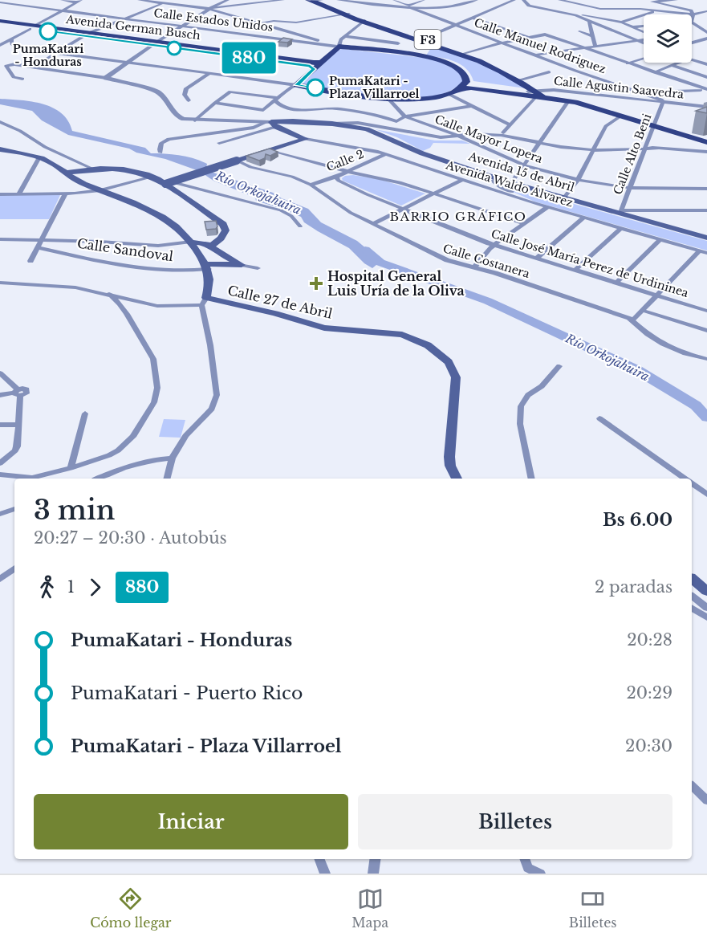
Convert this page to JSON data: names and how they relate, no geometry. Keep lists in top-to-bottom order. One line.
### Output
{"streets":{"main road":["Avenida German Busch","F3","Avenida 15 de Abril","Calle Sandoval","Calle 27 de Abril"],"street":["Calle Estados Unidos","Calle Manuel Rodriguez","Calle Agustin Saavedra","Calle Mayor Lopera","Calle Alto Beni","Calle 2","Avenida Waldo Álvarez","Calle Costanera","Calle José María Perez de Urdininea"]},"crossings":[["F3","Calle Agustin Saavedra"],["F3","Calle Alto Beni"],["Calle Manuel Rodriguez","Calle Agustin Saavedra"],["Calle Manuel Rodriguez","Calle Alto Beni"],["Calle Agustin Saavedra","Calle Alto Beni"],["Calle Mayor Lopera","Calle Alto Beni"],["Calle Alto Beni","Avenida 15 de Abril"],["Calle 2","Avenida Waldo Álvarez"],["Calle 2","Calle Costanera"],["Calle 2","Calle José María Perez de Urdininea"]],"districts":["BARRIO GRÁFICO"],"water":["Río Orkojahuira"],"places":{"other":["PumaKatari - Honduras","PumaKatari - Plaza Villarroel"],"health":["Hospital General Luis Uría de la Oliva"]},"lines":["bus line 880"],"page":{"on_map":"880","heading":["3 min","20:27 – 20:30 · Autobús","Bs 6.00"],"legs":["1","880","2 paradas"],"list":[{"name":"PumaKatari - Honduras","value":"20:28"},{"name":"PumaKatari - Puerto Rico","value":"20:29"},{"name":"PumaKatari - Plaza Villarroel","value":"20:30"}],"buttons":["Iniciar","Billetes"],"tabs":["Cómo llegar","Mapa","Billetes"]}}
